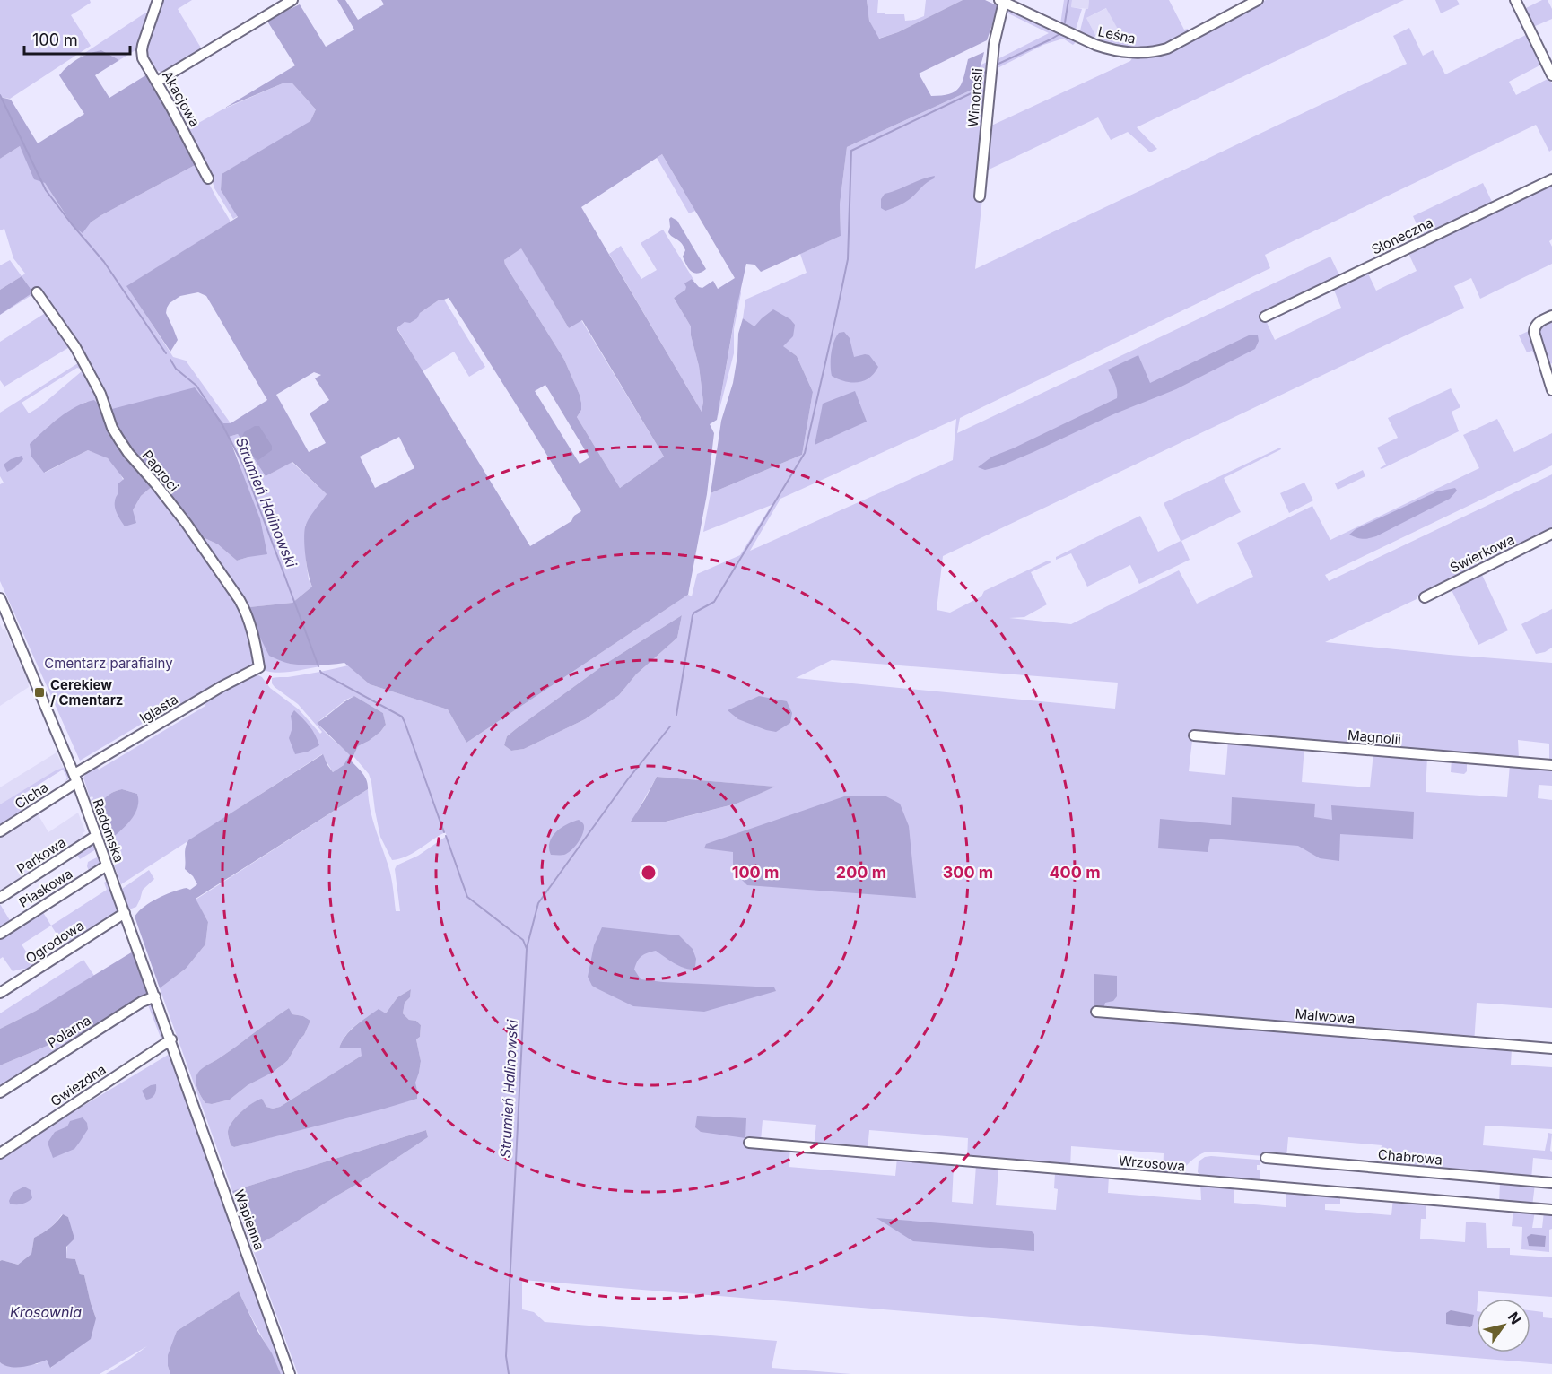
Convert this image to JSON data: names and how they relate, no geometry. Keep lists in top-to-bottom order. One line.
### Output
{"streets":{"street":["Leśna","Winorośli","Akacjowa","Słoneczna","Paproci","Świerkowa","Iglasta","Magnolii","Cicha","Radomska","Parkowa","Piaskowa","Ogrodowa","Malwowa","Polarna","Gwiezdna","Chabrowa","Wrzosowa","Wapienna"]},"crossings":[["Leśna","Winorośli"],["Paproci","Iglasta"],["Iglasta","Cicha"],["Iglasta","Radomska"],["Cicha","Radomska"],["Radomska","Parkowa"],["Radomska","Piaskowa"],["Radomska","Ogrodowa"],["Radomska","Polarna"],["Radomska","Gwiezdna"],["Radomska","Wapienna"]],"water":["Strumień Halinowski","Krosownia"],"parks":["Cmentarz parafialny"],"places":{"transit":["Cerekiew / Cmentarz"]},"scale_bar":"100 m","north":"top right","rings":["100 m","200 m","300 m","400 m"]}
